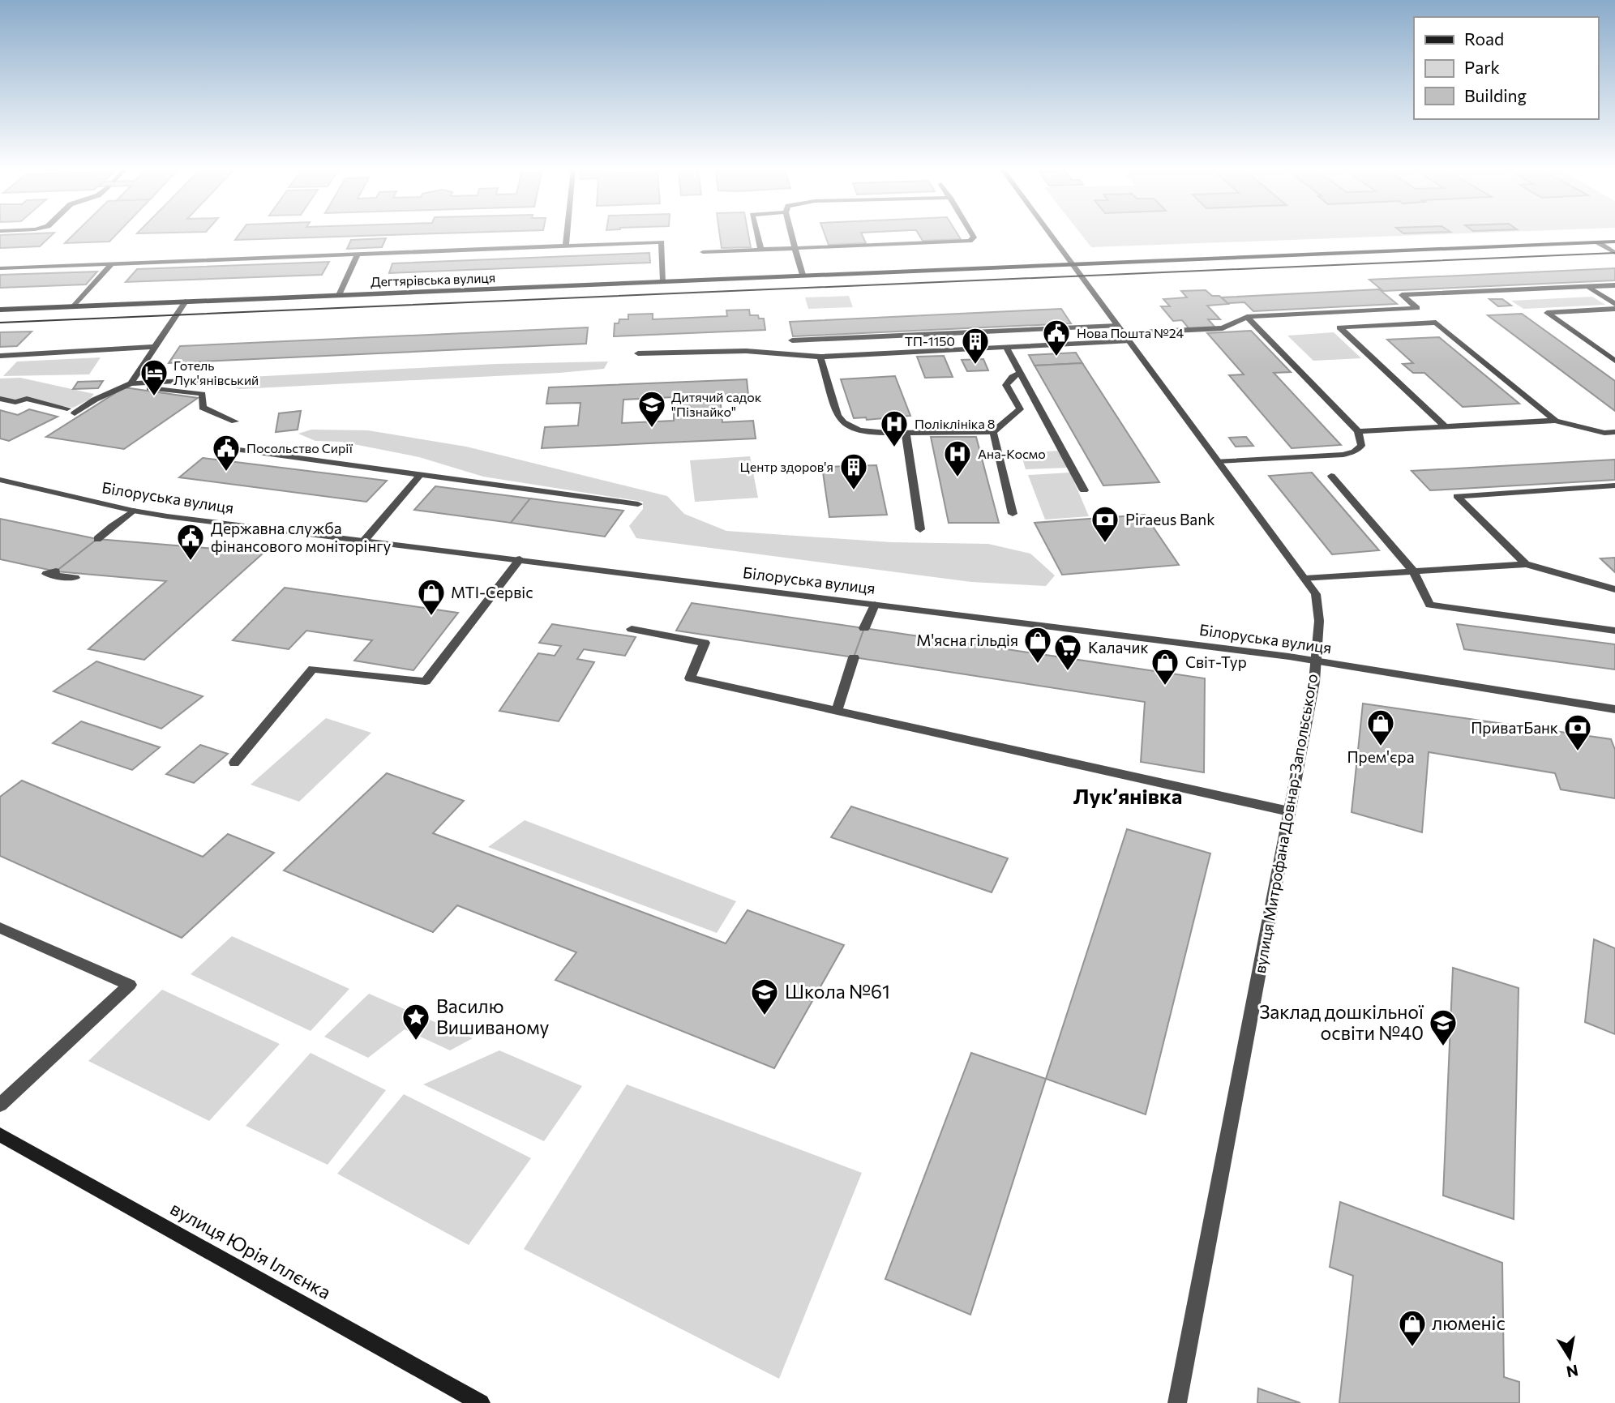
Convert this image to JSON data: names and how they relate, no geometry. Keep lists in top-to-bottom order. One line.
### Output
{"streets":{"main road":["Дегтярівська вулиця","вулиця Юрія Іллєнка"],"street":["Білоруська вулиця","вулиця Митрофана Довнар-Запольського"]},"crossings":[["Дегтярівська вулиця","вулиця Митрофана Довнар-Запольського"],["Білоруська вулиця","вулиця Митрофана Довнар-Запольського"]],"districts":["Лукʼянівка"],"places":{"public building":["Нова Пошта №24","Посольство Сирії","Державна служба фінансового моніторінгу"],"building":["ТП-1150","Центр здоров'я"],"hotel":["Готель Лук'янівський"],"school or university":["Дитячий садок \"Пізнайко\"","Школа №61","Заклад дошкільної освіти №40"],"hospital":["Поліклініка 8","Ана-Космо"],"bank":["Piraeus Bank","ПриватБанк"],"shop":["МТІ-Сервіс","М'ясна гільдія","Світ-Тур","Прем'єра","люменіс"],"supermarket":["Калачик"],"place":["Василю Вишиваному"]},"legend":["Road","Park","Building"],"north":"bottom"}
